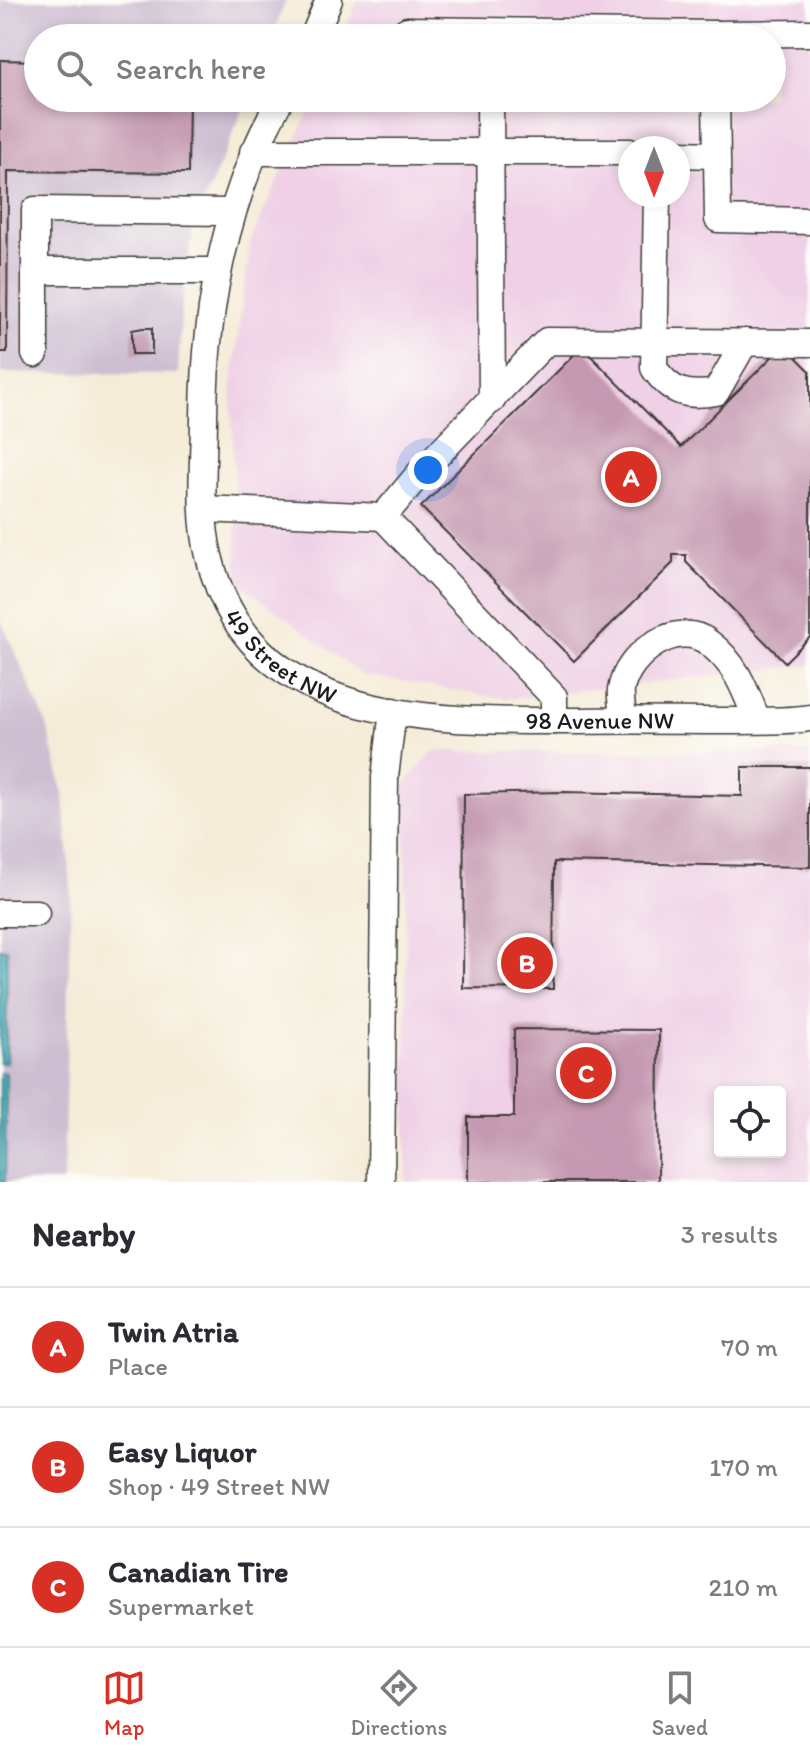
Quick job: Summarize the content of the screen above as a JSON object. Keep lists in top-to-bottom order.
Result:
{
  "streets": {
    "street": ["49 Street NW", "98 Avenue NW"]
  },
  "crossings": [
    ["49 Street NW", "98 Avenue NW"]
  ],
  "north": "bottom",
  "page": {
    "search": "Search here",
    "pins": ["A", "B", "C"],
    "heading": ["Nearby", "3 results"],
    "list": [
      {
        "mark": "A",
        "name": "Twin Atria",
        "note": "Place",
        "value": "70 m"
      },
      {
        "mark": "B",
        "name": "Easy Liquor",
        "note": "Shop · 49 Street NW",
        "value": "170 m"
      },
      {
        "mark": "C",
        "name": "Canadian Tire",
        "note": "Supermarket",
        "value": "210 m"
      }
    ],
    "nav": ["Map", "Directions", "Saved"]
  }
}
